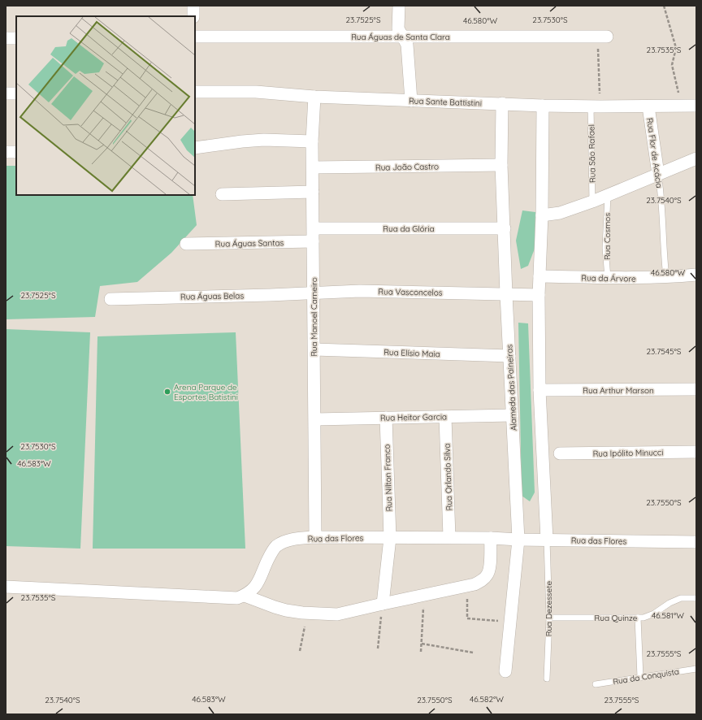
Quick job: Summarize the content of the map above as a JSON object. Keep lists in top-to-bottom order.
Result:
{
  "streets": {
    "street": [
      "Rua Águas de Santa Clara",
      "Rua Sante Battistini",
      "Rua Flor de Acácia",
      "Rua João Castro",
      "Rua da Glória",
      "Rua Águas Santas",
      "Rua da Árvore",
      "Rua Vasconcelos",
      "Rua Águas Belas",
      "Rua Manoel Carneiro",
      "Rua Elísio Maia",
      "Alameda das Paineiras",
      "Rua Arthur Marson",
      "Rua Heitor Garcia",
      "Rua Ipólito Minucci",
      "Rua Orlando Silva",
      "Rua Nilton Franco",
      "Rua das Flores"
    ],
    "lane": [
      "Rua São Rafael",
      "Rua Cosmos",
      "Rua Dezessete",
      "Rua Quinze",
      "Rua da Conquista"
    ]
  },
  "crossings": [
    ["Rua Sante Battistini", "Rua Flor de Acácia"],
    ["Rua Sante Battistini", "Rua São Rafael"],
    ["Rua Sante Battistini", "Rua Manoel Carneiro"],
    ["Rua Sante Battistini", "Alameda das Paineiras"],
    ["Rua Flor de Acácia", "Rua da Árvore"],
    ["Rua João Castro", "Rua Manoel Carneiro"],
    ["Rua João Castro", "Alameda das Paineiras"],
    ["Rua da Glória", "Rua Manoel Carneiro"],
    ["Rua da Glória", "Alameda das Paineiras"],
    ["Rua Cosmos", "Rua da Árvore"],
    ["Rua Águas Santas", "Rua Manoel Carneiro"],
    ["Rua Vasconcelos", "Rua Águas Belas"],
    ["Rua Vasconcelos", "Rua Manoel Carneiro"],
    ["Rua Vasconcelos", "Alameda das Paineiras"],
    ["Rua Águas Belas", "Rua Manoel Carneiro"],
    ["Rua Manoel Carneiro", "Rua Elísio Maia"],
    ["Rua Manoel Carneiro", "Rua Heitor Garcia"],
    ["Rua Manoel Carneiro", "Rua das Flores"],
    ["Rua Elísio Maia", "Alameda das Paineiras"],
    ["Alameda das Paineiras", "Rua Heitor Garcia"],
    ["Alameda das Paineiras", "Rua das Flores"],
    ["Rua Heitor Garcia", "Rua Orlando Silva"],
    ["Rua Heitor Garcia", "Rua Nilton Franco"],
    ["Rua Orlando Silva", "Rua das Flores"],
    ["Rua Nilton Franco", "Rua das Flores"],
    ["Rua das Flores", "Rua Dezessete"],
    ["Rua Dezessete", "Rua Quinze"]
  ],
  "places": ["Arena Parque de Esportes Batistini"],
  "coordinates": [
    "23.7525°S",
    "23.7530°S",
    "46.580°W",
    "23.7535°S",
    "23.7540°S",
    "23.7545°S",
    "46.583°W",
    "23.7550°S",
    "46.581°W",
    "23.7555°S",
    "46.582°W"
  ]
}
